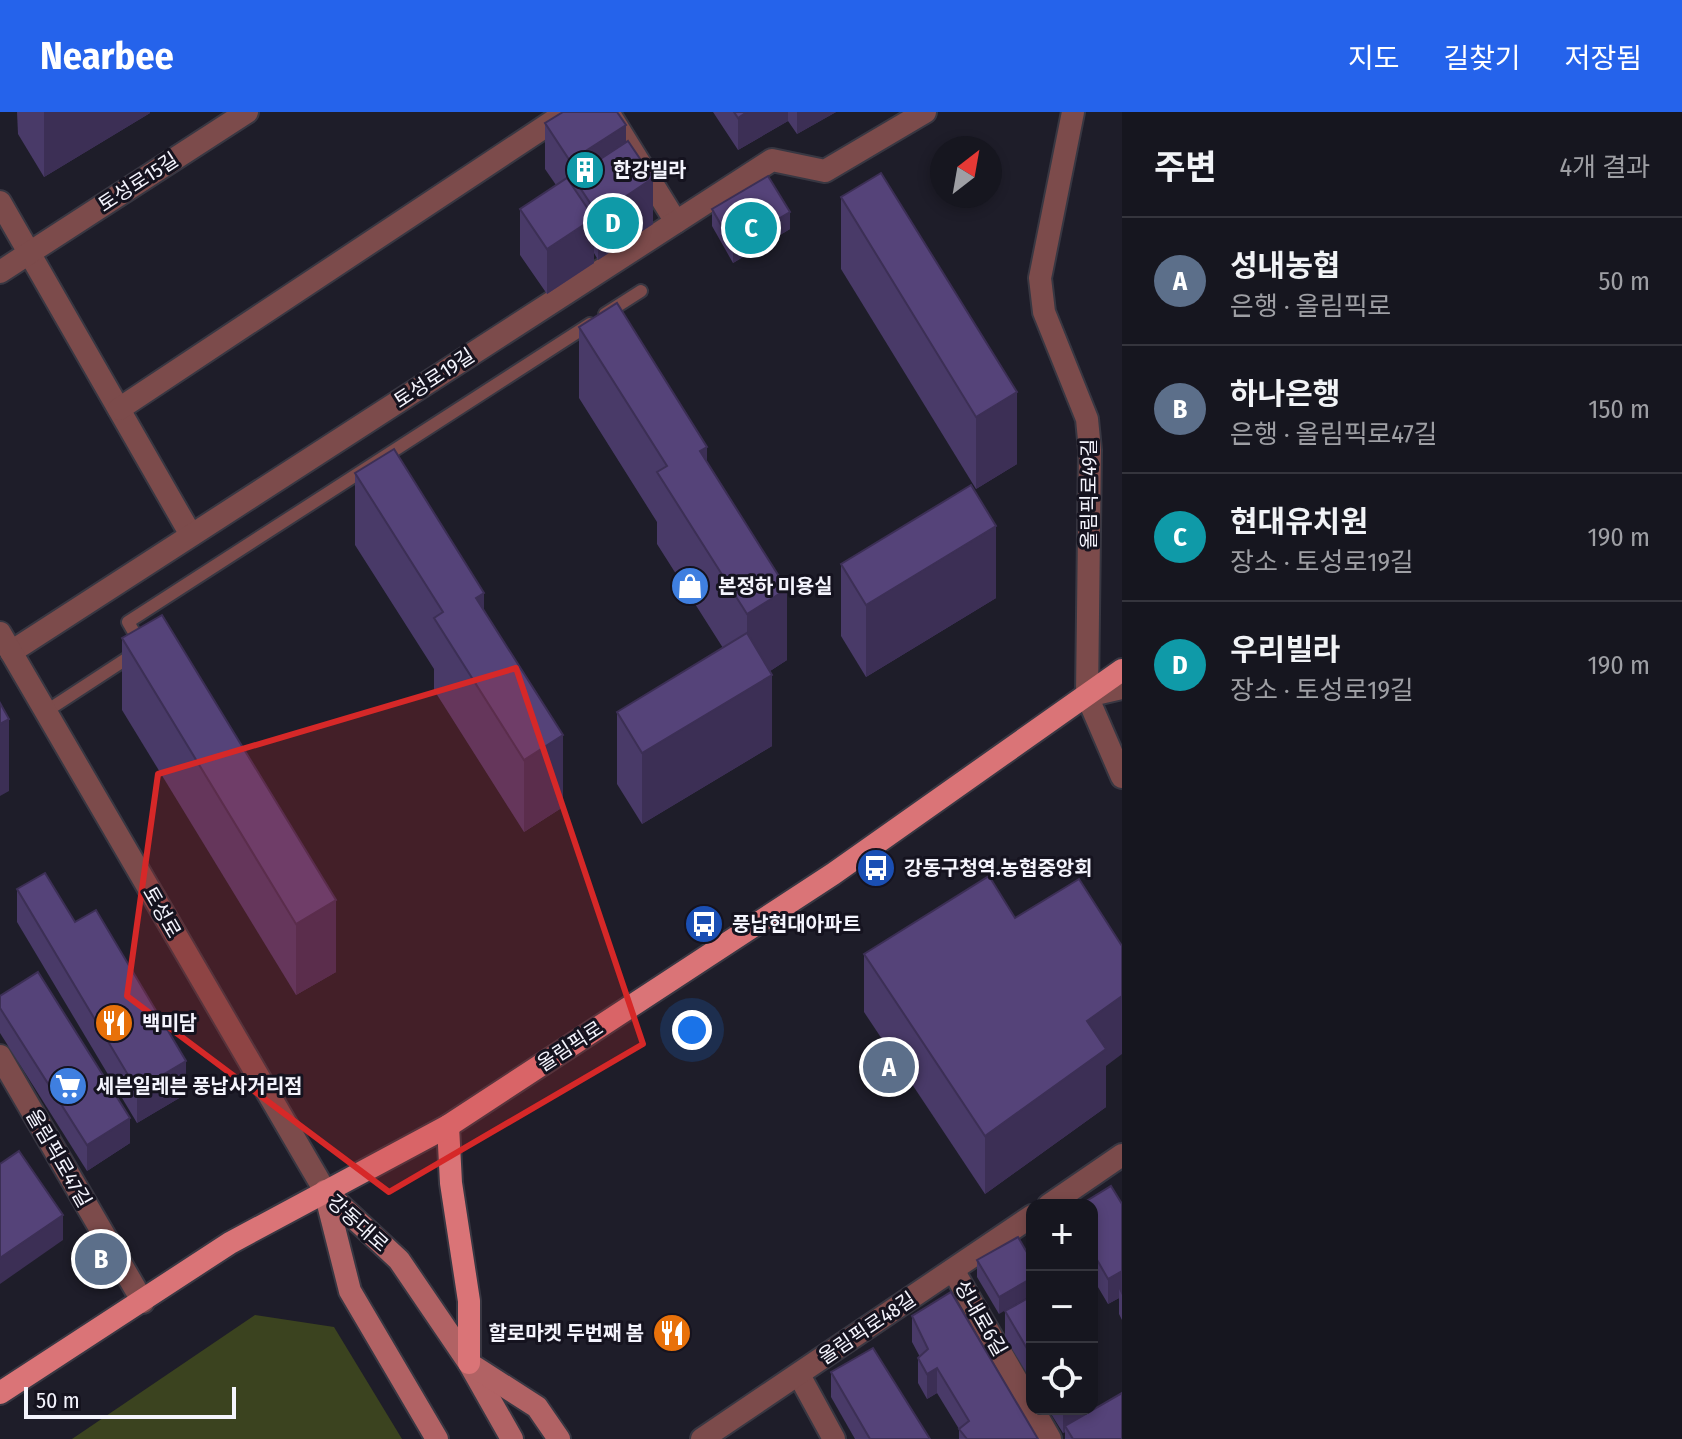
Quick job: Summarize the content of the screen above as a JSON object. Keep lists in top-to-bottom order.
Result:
{
  "streets": {
    "main road": ["올림픽로", "강동대로"],
    "street": [
      "토성로15길",
      "토성로19길",
      "올림픽로49길",
      "토성로",
      "올림픽로47길",
      "성내로6길",
      "올림픽로48길"
    ]
  },
  "crossings": [
    ["토성로19길", "토성로"],
    ["올림픽로49길", "올림픽로"],
    ["토성로", "올림픽로"],
    ["토성로", "강동대로"],
    ["올림픽로", "올림픽로47길"],
    ["올림픽로", "강동대로"],
    ["성내로6길", "올림픽로48길"]
  ],
  "places": {
    "building": ["한강빌라"],
    "shop": ["본정하 미용실"],
    "bus stop": ["강동구청역.농협중앙회", "풍납현대아파트"],
    "restaurant": ["백미담", "할로마켓 두번째 봄"],
    "supermarket": ["세븐일레븐 풍납사거리점"]
  },
  "scale_bar": "50 m",
  "north": "top right",
  "page": {
    "header": "Nearbee",
    "nav": ["지도", "길찾기", "저장됨"],
    "heading": ["주변", "4개 결과"],
    "pins": [
      "D",
      "C",
      "A",
      "B"
    ],
    "list": [
      {
        "mark": "A",
        "name": "성내농협",
        "note": "은행 · 올림픽로",
        "value": "50 m"
      },
      {
        "mark": "B",
        "name": "하나은행",
        "note": "은행 · 올림픽로47길",
        "value": "150 m"
      },
      {
        "mark": "C",
        "name": "현대유치원",
        "note": "장소 · 토성로19길",
        "value": "190 m"
      },
      {
        "mark": "D",
        "name": "우리빌라",
        "note": "장소 · 토성로19길",
        "value": "190 m"
      }
    ],
    "map_buttons": ["+", "−"],
    "scale": "50 m"
  }
}
